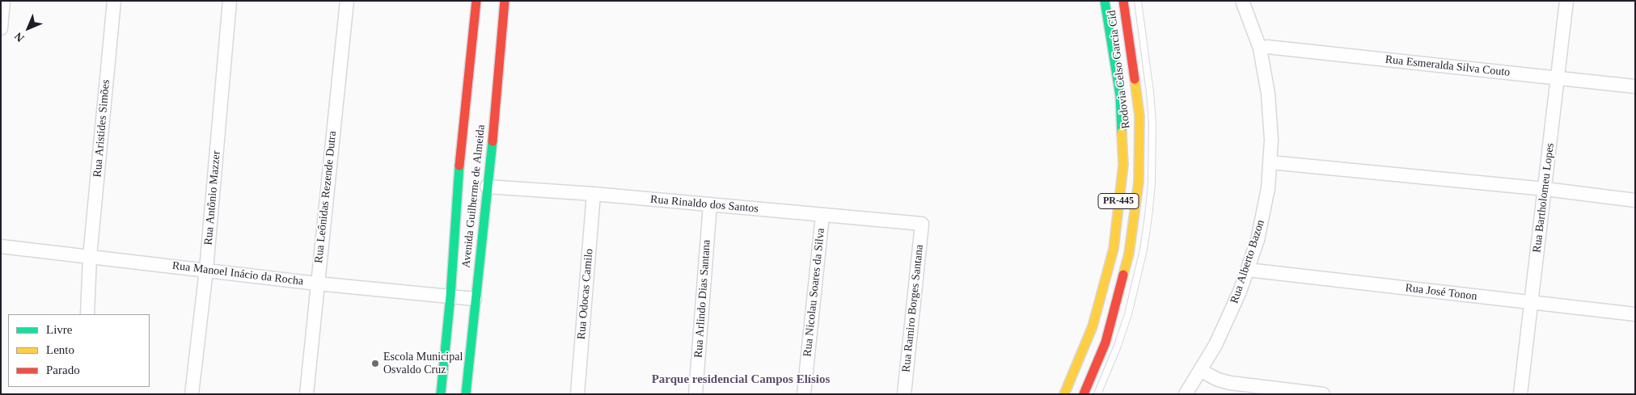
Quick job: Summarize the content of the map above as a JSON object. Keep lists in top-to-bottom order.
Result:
{
  "streets": {
    "main road": ["Rodovia Celso Garcia Cid", "Avenida Guilherme de Almeida", "PR-445"],
    "street": [
      "Rua Esmeralda Silva Couto",
      "Rua Aristides Simões",
      "Rua Leônidas Rezende Dutra",
      "Rua Antônio Mazzer",
      "Rua Bartholomeu Lopes",
      "Rua Rinaldo dos Santos",
      "Rua Alberto Bazon",
      "Rua Manoel Inácio da Rocha",
      "Rua Nicolau Soares da Silva",
      "Rua José Tonon",
      "Rua Odocas Camilo",
      "Rua Arlindo Dias Santana",
      "Rua Ramiro Borges Santana"
    ]
  },
  "crossings": [
    ["Rua Esmeralda Silva Couto", "Rua Bartholomeu Lopes"],
    ["Rua Esmeralda Silva Couto", "Rua Alberto Bazon"],
    ["Rua Aristides Simões", "Rua Manoel Inácio da Rocha"],
    ["Avenida Guilherme de Almeida", "Rua Rinaldo dos Santos"],
    ["Avenida Guilherme de Almeida", "Rua Manoel Inácio da Rocha"],
    ["Rua Leônidas Rezende Dutra", "Rua Manoel Inácio da Rocha"],
    ["Rua Antônio Mazzer", "Rua Manoel Inácio da Rocha"],
    ["Rua Bartholomeu Lopes", "Rua José Tonon"],
    ["Rua Rinaldo dos Santos", "Rua Nicolau Soares da Silva"],
    ["Rua Rinaldo dos Santos", "Rua Odocas Camilo"],
    ["Rua Rinaldo dos Santos", "Rua Arlindo Dias Santana"],
    ["Rua Rinaldo dos Santos", "Rua Ramiro Borges Santana"],
    ["Rua Alberto Bazon", "Rua José Tonon"]
  ],
  "districts": ["Parque residencial Campos Elísios"],
  "places": ["Escola Municipal Osvaldo Cruz"],
  "legend": ["Livre", "Lento", "Parado"],
  "north": "bottom left"
}
